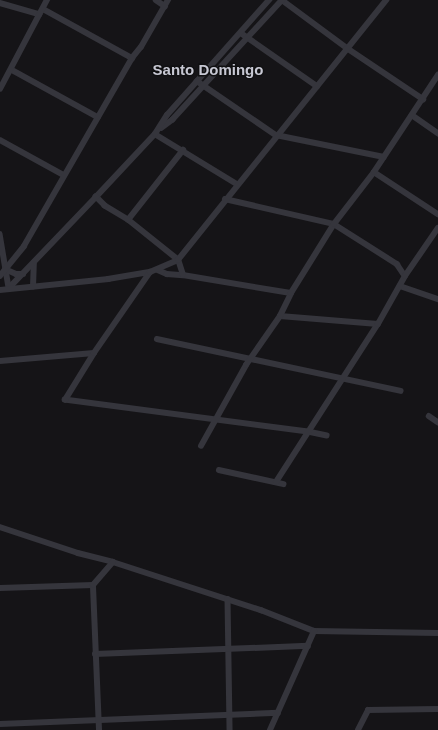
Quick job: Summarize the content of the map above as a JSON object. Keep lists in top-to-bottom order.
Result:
{
  "districts": ["Santo Domingo"]
}
